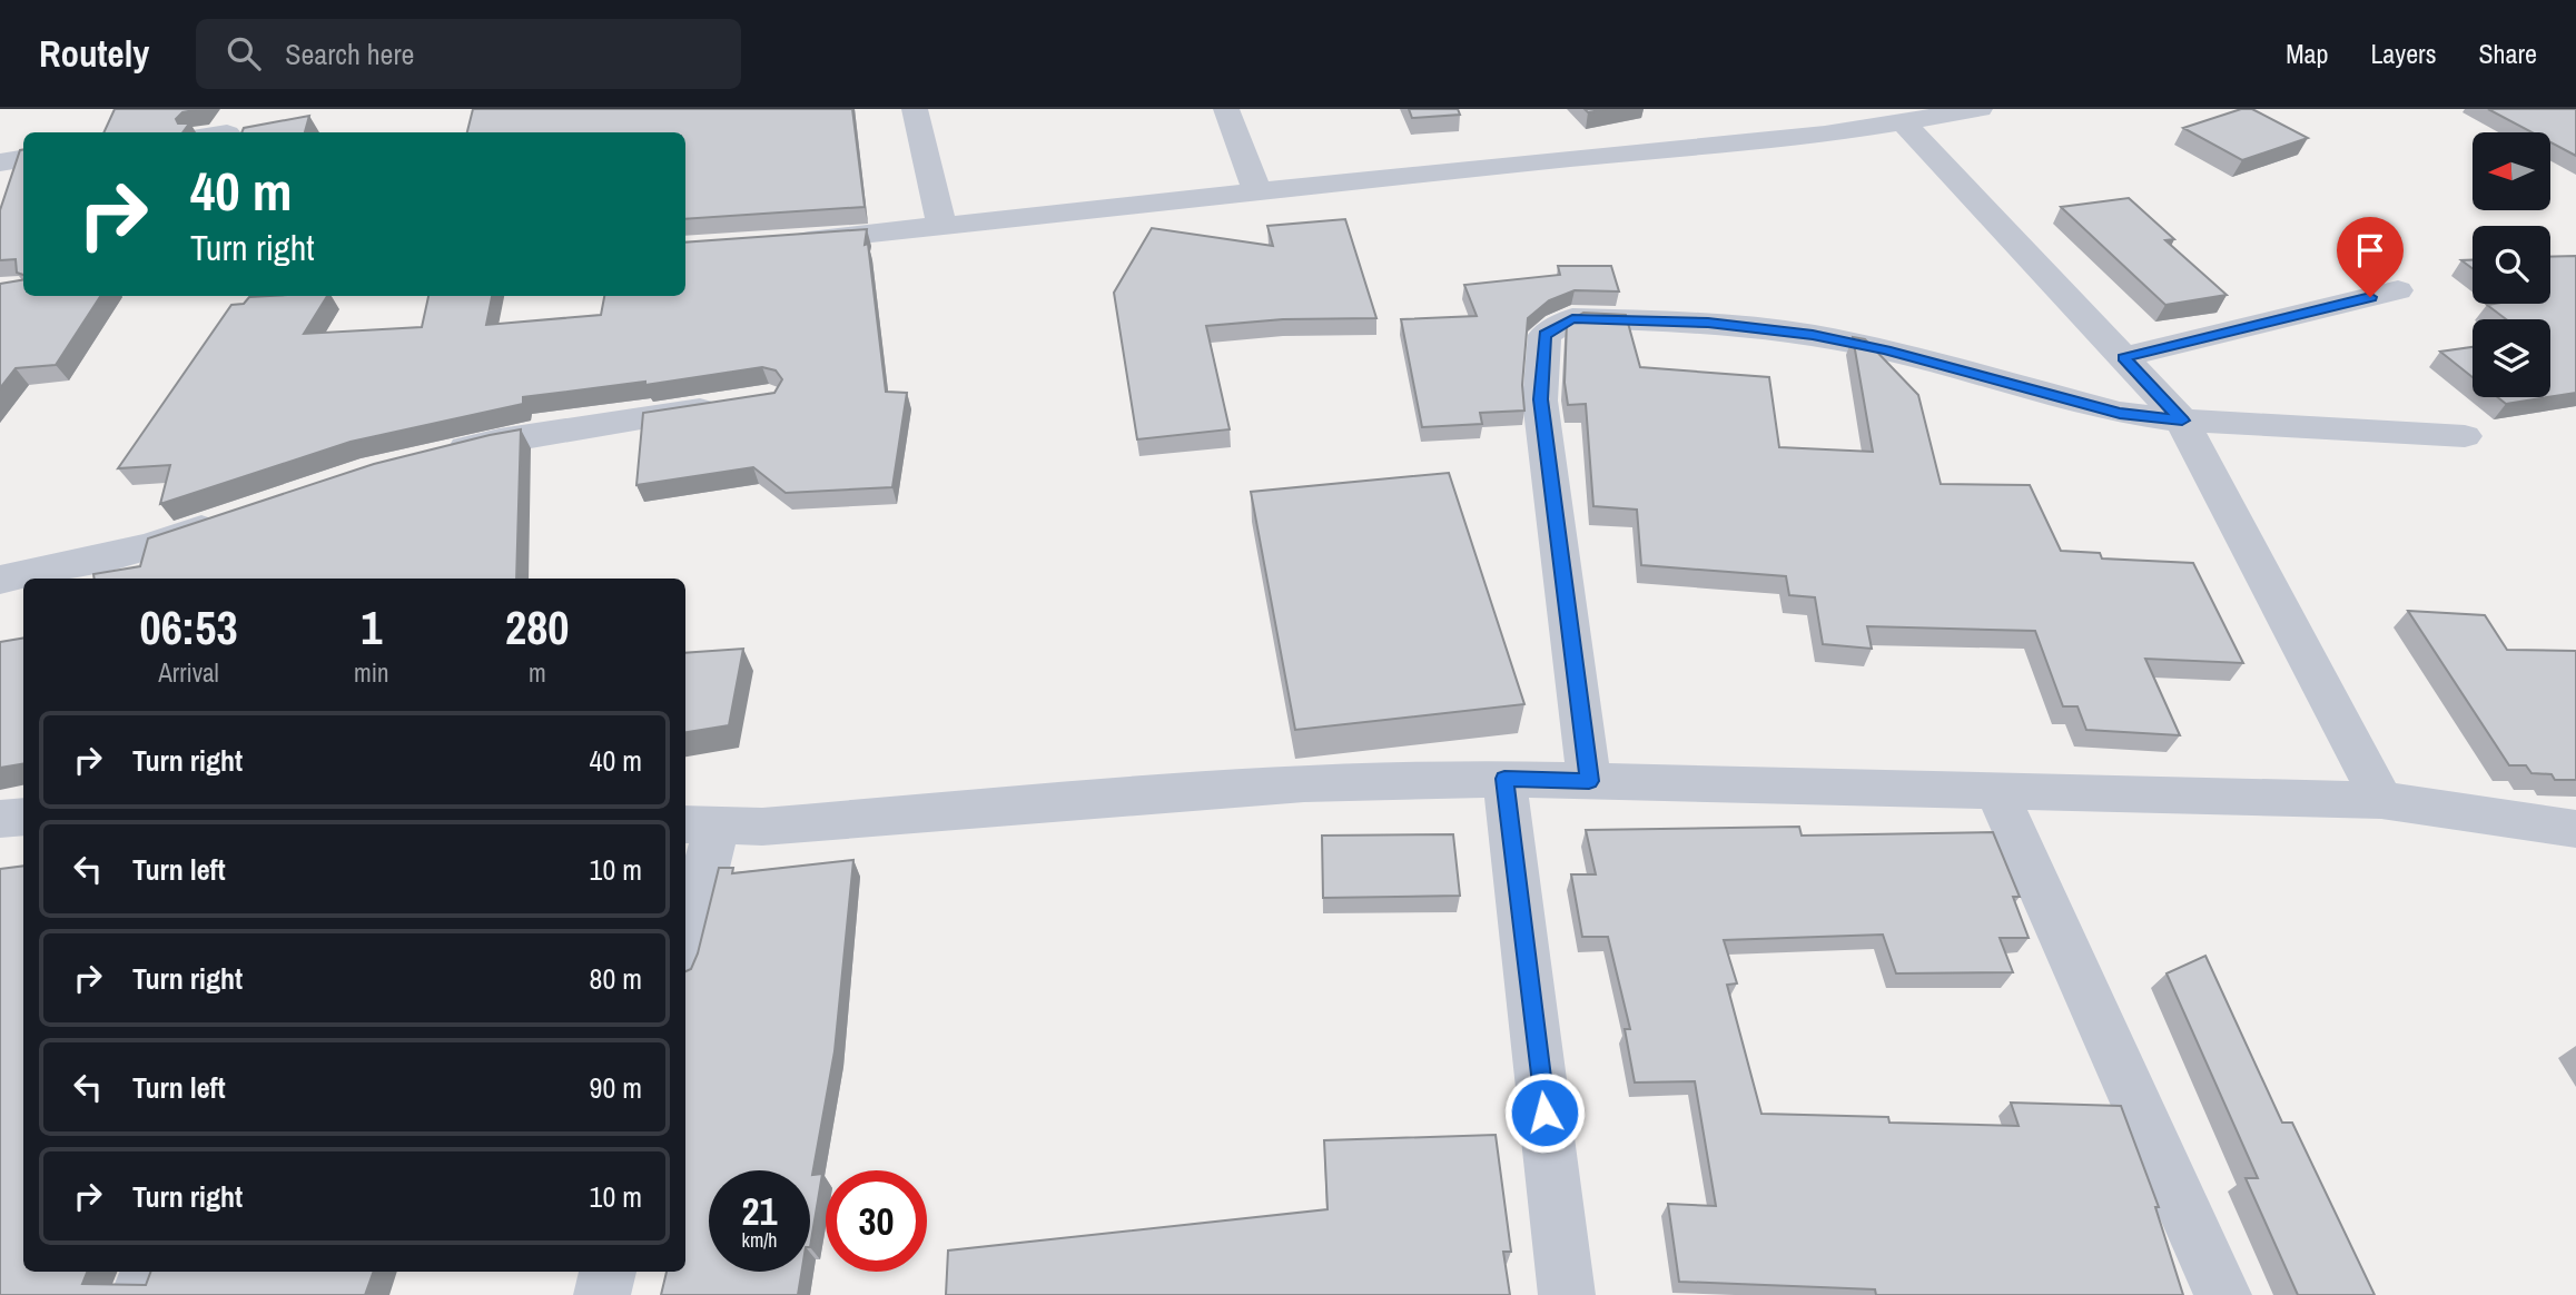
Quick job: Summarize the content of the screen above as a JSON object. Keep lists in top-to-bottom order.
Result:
{
  "north": "left",
  "page": {
    "header": "Routely",
    "search": "Search here",
    "nav": ["Map", "Layers", "Share"],
    "turn": ["40 m", "Turn right"],
    "eta": [
      "06:53",
      "Arrival",
      "1",
      "min",
      "280",
      "m"
    ],
    "list": [
      {
        "name": "Turn right",
        "value": "40 m"
      },
      {
        "name": "Turn left",
        "value": "10 m"
      },
      {
        "name": "Turn right",
        "value": "80 m"
      },
      {
        "name": "Turn left",
        "value": "90 m"
      },
      {
        "name": "Turn right",
        "value": "10 m"
      }
    ],
    "speed": "21 km/h",
    "limit": "30"
  }
}
